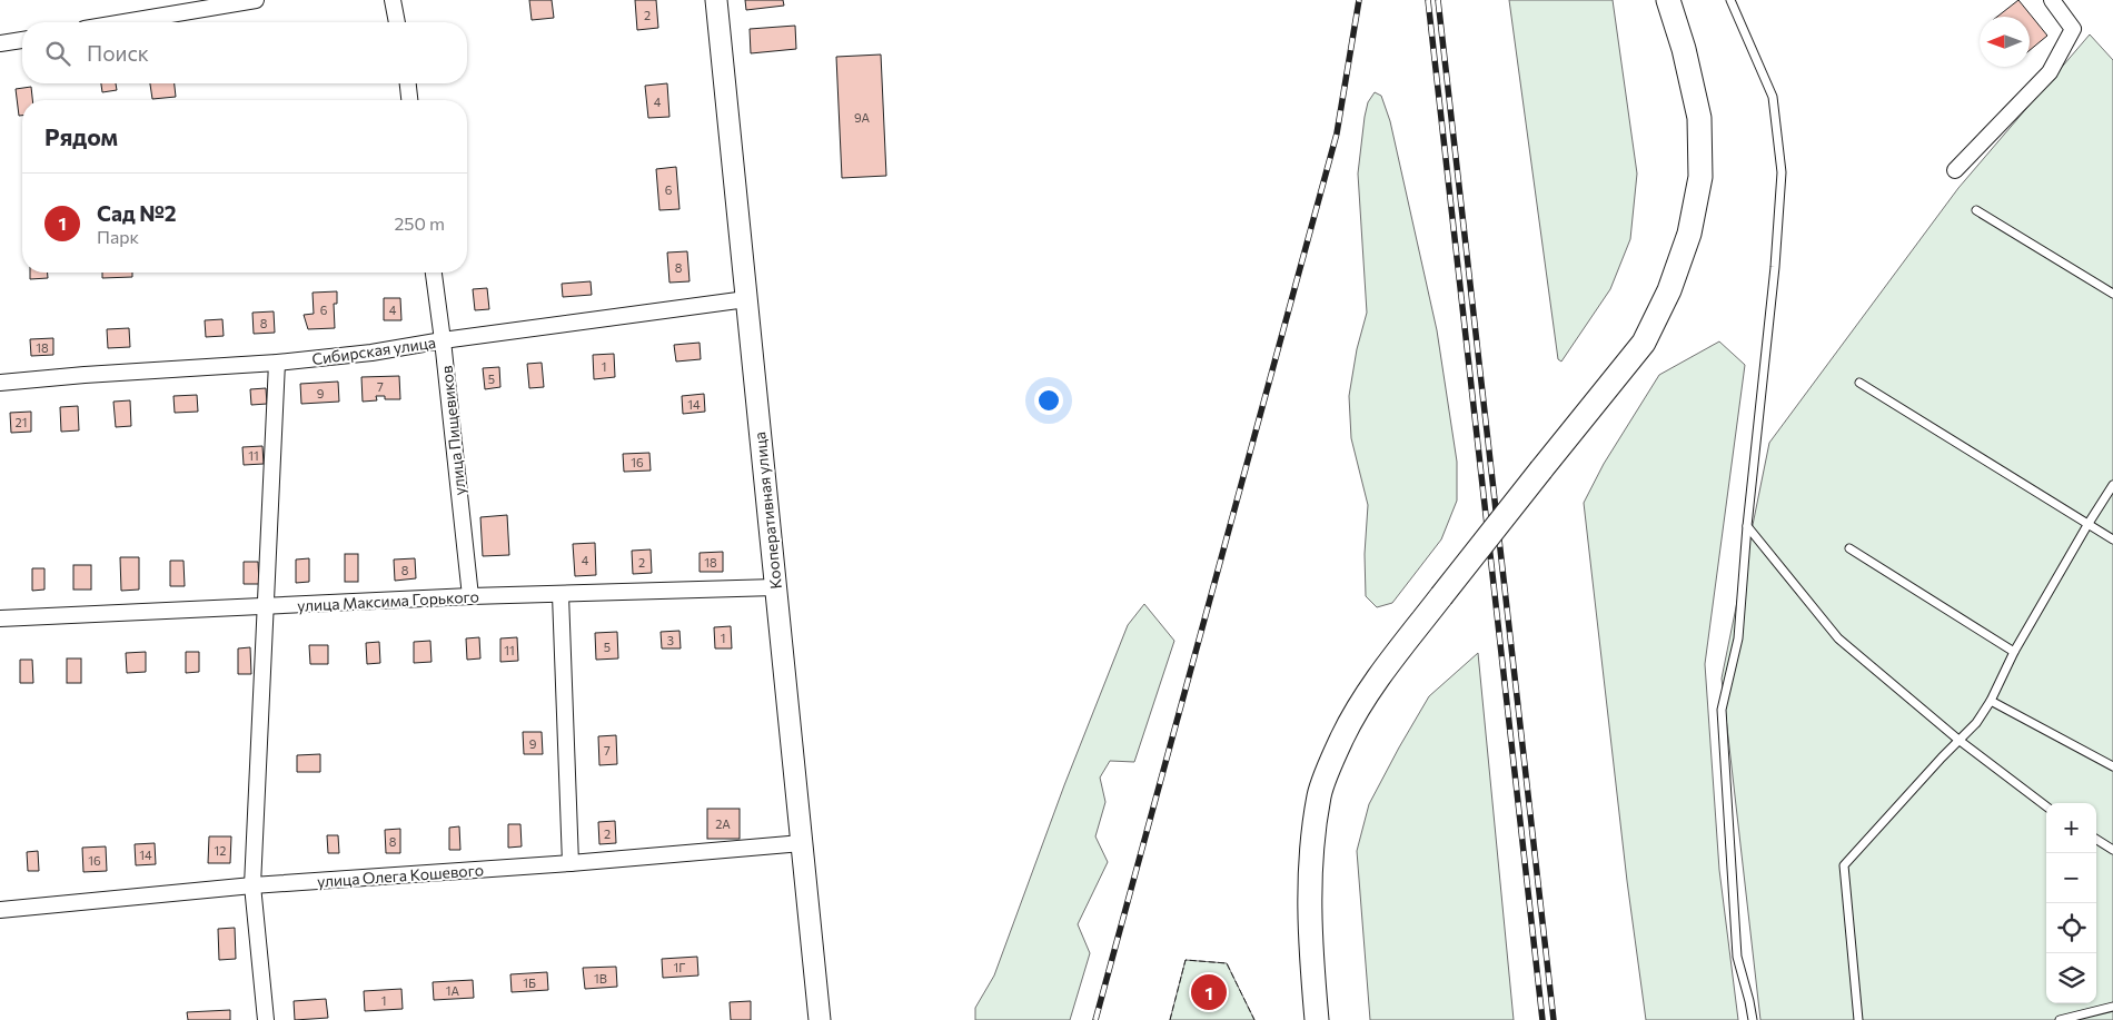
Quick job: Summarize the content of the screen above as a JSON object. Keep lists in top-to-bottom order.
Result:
{
  "streets": {
    "main road": ["Кооперативная улица"],
    "street": [
      "Сибирская улица",
      "улица Пищевиков",
      "улица Максима Горького",
      "улица Олега Кошевого"
    ]
  },
  "crossings": [
    ["Сибирская улица", "улица Пищевиков"],
    ["Сибирская улица", "Кооперативная улица"],
    ["улица Пищевиков", "улица Максима Горького"],
    ["Кооперативная улица", "улица Максима Горького"],
    ["Кооперативная улица", "улица Олега Кошевого"]
  ],
  "house_numbers": [
    "2",
    "4",
    "9А",
    "6",
    "8",
    "6",
    "4",
    "8",
    "18",
    "1",
    "5",
    "7",
    "9",
    "14",
    "21",
    "11",
    "16",
    "4",
    "2",
    "18",
    "8",
    "1",
    "3",
    "5",
    "11",
    "9",
    "7",
    "2А",
    "2",
    "8",
    "12",
    "14",
    "16",
    "1Г",
    "1В",
    "1Б",
    "1А",
    "1"
  ],
  "north": "left",
  "page": {
    "search": "Поиск",
    "heading": "Рядом",
    "list": [
      {
        "mark": "1",
        "name": "Сад №2",
        "note": "Парк",
        "value": "250 m"
      }
    ],
    "map_buttons": ["+", "−"],
    "pins": "1"
  }
}
